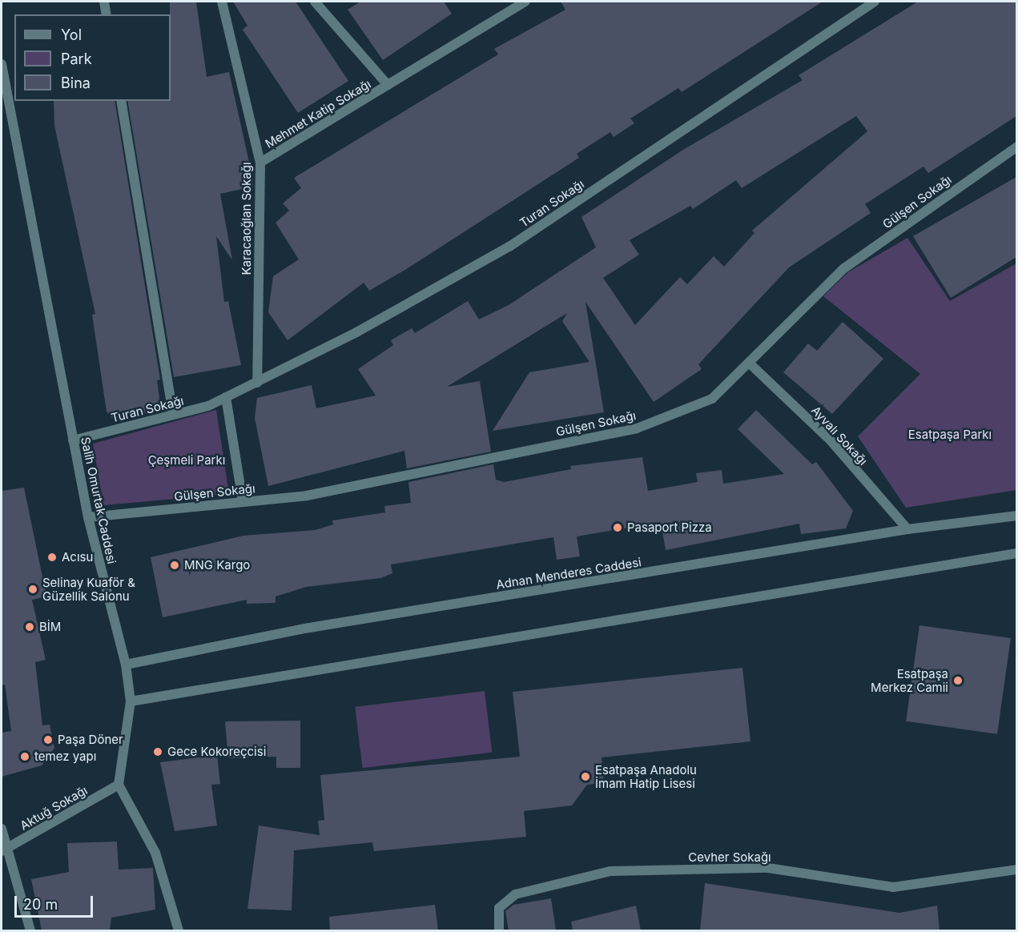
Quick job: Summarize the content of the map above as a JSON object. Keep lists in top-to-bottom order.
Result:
{
  "streets": {
    "street": [
      "Mehmet Katip Sokağı",
      "Gülşen Sokağı",
      "Turan Sokağı",
      "Karacaoğlan Sokağı",
      "Ayvalı Sokağı",
      "Salih Omurtak Caddesi",
      "Adnan Menderes Caddesi",
      "Aktuğ Sokağı",
      "Cevher Sokağı"
    ]
  },
  "crossings": [
    ["Mehmet Katip Sokağı", "Karacaoğlan Sokağı"],
    ["Gülşen Sokağı", "Ayvalı Sokağı"],
    ["Gülşen Sokağı", "Salih Omurtak Caddesi"],
    ["Turan Sokağı", "Karacaoğlan Sokağı"],
    ["Turan Sokağı", "Salih Omurtak Caddesi"],
    ["Ayvalı Sokağı", "Adnan Menderes Caddesi"],
    ["Salih Omurtak Caddesi", "Adnan Menderes Caddesi"],
    ["Salih Omurtak Caddesi", "Aktuğ Sokağı"]
  ],
  "parks": ["Esatpaşa Parkı", "Çeşmeli Parkı"],
  "places": [
    "Pasaport Pizza",
    "Acısu",
    "MNG Kargo",
    "Selinay Kuaför & Güzellik Salonu",
    "BİM",
    "Esatpaşa Merkez Camii",
    "Paşa Döner",
    "Gece Kokoreçcisi",
    "temez yapı",
    "Esatpaşa Anadolu İmam Hatip Lisesi"
  ],
  "legend": ["Yol", "Park", "Bina"],
  "scale_bar": "20 m"
}
